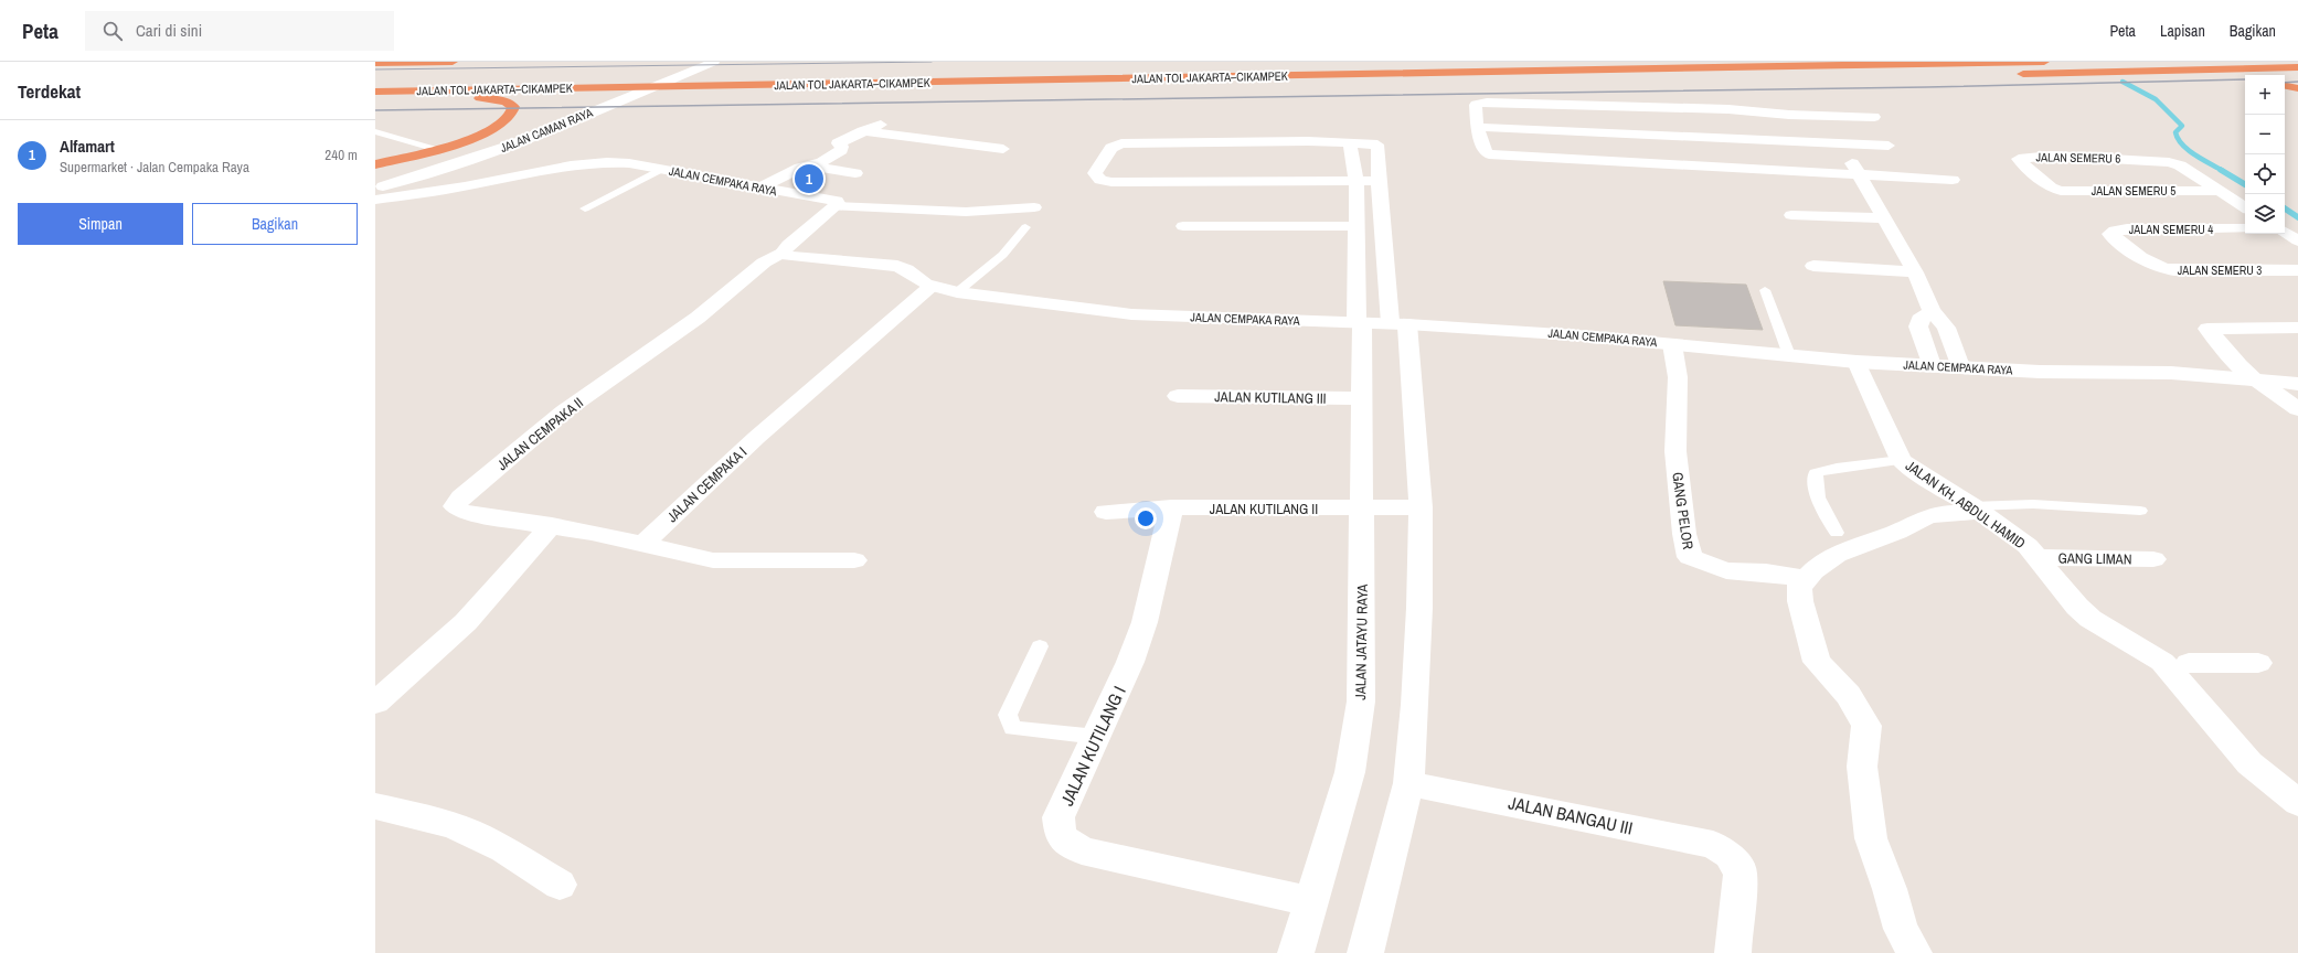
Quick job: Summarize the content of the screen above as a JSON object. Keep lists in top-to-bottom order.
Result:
{
  "streets": {
    "highway": ["JALAN TOL JAKARTA–CIKAMPEK"],
    "street": [
      "JALAN CAMAN RAYA",
      "JALAN SEMERU 6",
      "JALAN CEMPAKA RAYA",
      "JALAN SEMERU 5",
      "JALAN SEMERU 4",
      "JALAN SEMERU 3",
      "JALAN KUTILANG III",
      "JALAN CEMPAKA II",
      "JALAN CEMPAKA I",
      "JALAN KH. ABDUL HAMID",
      "JALAN KUTILANG II",
      "GANG PELOR",
      "GANG LIMAN",
      "JALAN JATAYU RAYA",
      "JALAN KUTILANG I",
      "JALAN BANGAU III"
    ]
  },
  "crossings": [
    ["JALAN SEMERU 6", "JALAN SEMERU 5"],
    ["JALAN CEMPAKA RAYA", "JALAN CEMPAKA II"],
    ["JALAN CEMPAKA RAYA", "JALAN CEMPAKA I"],
    ["JALAN CEMPAKA RAYA", "JALAN KH. ABDUL HAMID"],
    ["JALAN CEMPAKA RAYA", "GANG PELOR"],
    ["JALAN CEMPAKA RAYA", "JALAN JATAYU RAYA"],
    ["JALAN SEMERU 4", "JALAN SEMERU 3"],
    ["JALAN KUTILANG III", "JALAN JATAYU RAYA"],
    ["JALAN CEMPAKA II", "JALAN CEMPAKA I"],
    ["JALAN KH. ABDUL HAMID", "GANG LIMAN"],
    ["JALAN KUTILANG II", "JALAN JATAYU RAYA"],
    ["JALAN KUTILANG II", "JALAN KUTILANG I"],
    ["JALAN JATAYU RAYA", "JALAN KUTILANG I"]
  ],
  "page": {
    "header": "Peta",
    "search": "Cari di sini",
    "nav": ["Peta", "Lapisan", "Bagikan"],
    "heading": "Terdekat",
    "map_buttons": ["+", "−"],
    "list": [
      {
        "mark": "1",
        "name": "Alfamart",
        "note": "Supermarket · Jalan Cempaka Raya",
        "value": "240 m"
      }
    ],
    "pins": "1",
    "buttons": ["Simpan", "Bagikan"]
  }
}
